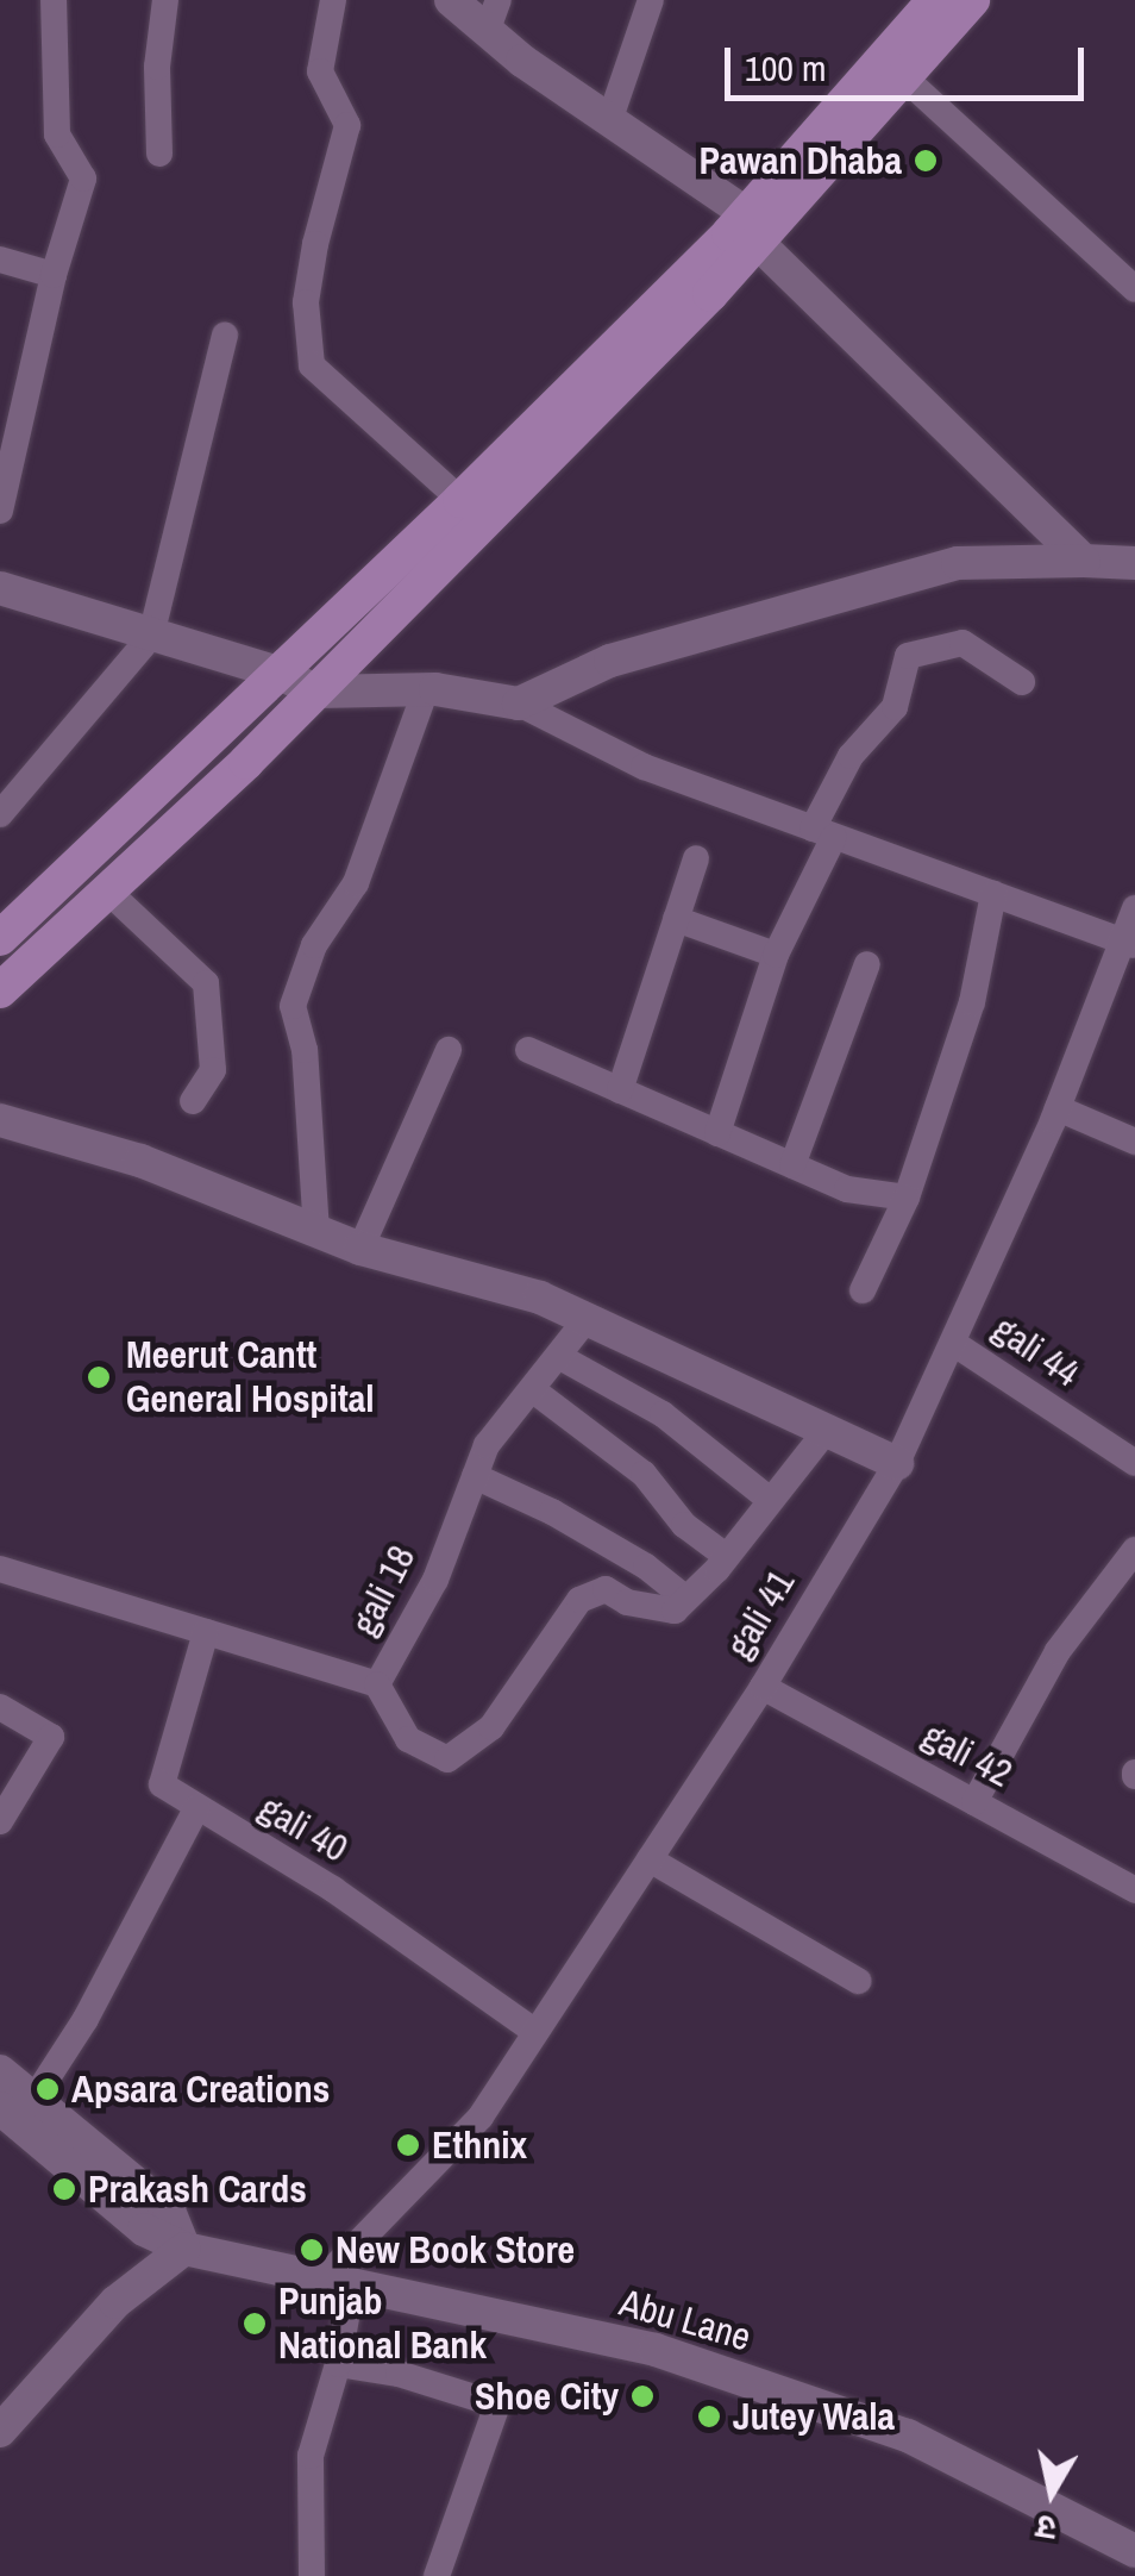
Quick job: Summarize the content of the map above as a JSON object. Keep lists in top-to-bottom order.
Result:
{
  "streets": {
    "street": [
      "gali 44",
      "gali 18",
      "gali 41",
      "gali 42",
      "gali 40",
      "Abu Lane"
    ]
  },
  "crossings": [
    ["gali 44", "gali 41"],
    ["gali 18", "gali 40"],
    ["gali 41", "gali 42"],
    ["gali 41", "gali 40"],
    ["gali 41", "Abu Lane"]
  ],
  "places": [
    "Pawan Dhaba",
    "Meerut Cantt General Hospital",
    "Apsara Creations",
    "Ethnix",
    "Prakash Cards",
    "New Book Store",
    "Punjab National Bank",
    "Shoe City",
    "Jutey Wala"
  ],
  "scale_bar": "100 m",
  "north": "bottom"
}
